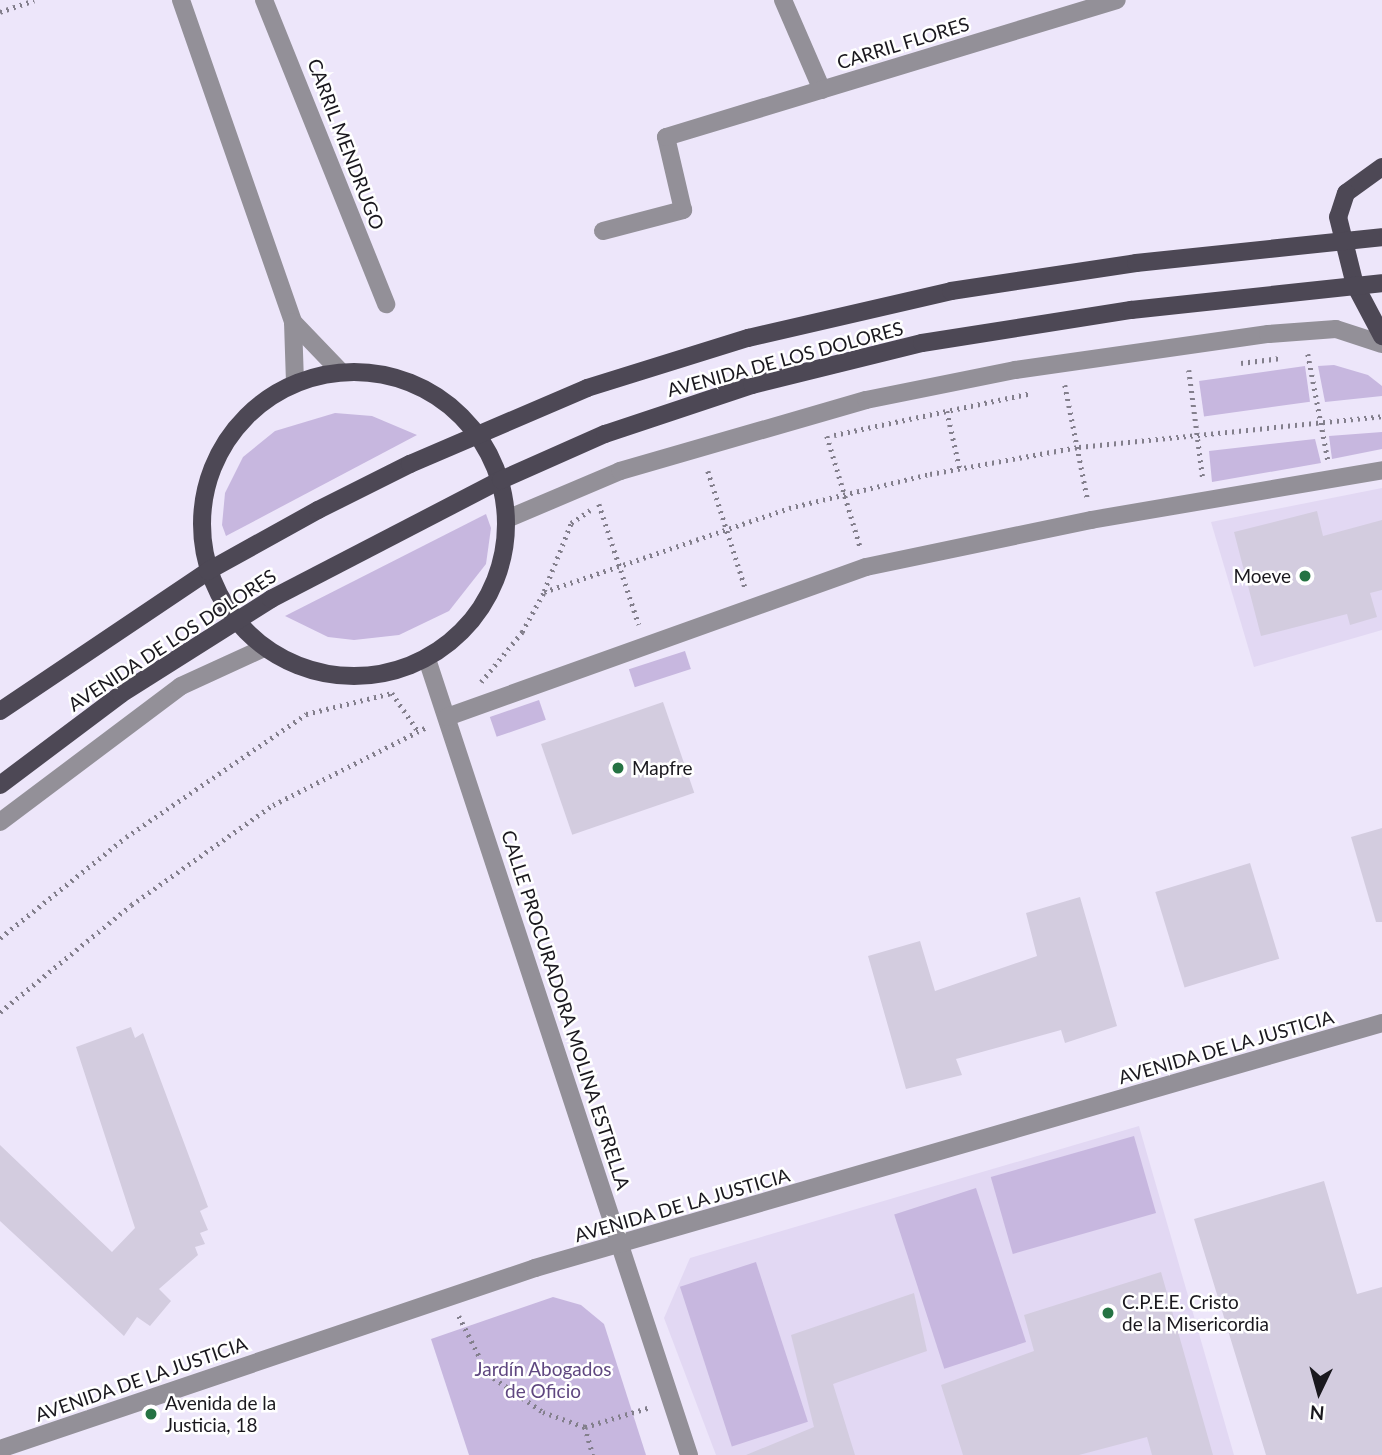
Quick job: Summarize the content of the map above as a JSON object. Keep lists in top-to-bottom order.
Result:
{
  "streets": {
    "main road": ["AVENIDA DE LOS DOLORES"],
    "street": [
      "CARRIL FLORES",
      "CARRIL MENDRUGO",
      "CALLE PROCURADORA MOLINA ESTRELLA",
      "AVENIDA DE LA JUSTICIA"
    ]
  },
  "crossings": [
    ["CALLE PROCURADORA MOLINA ESTRELLA", "AVENIDA DE LA JUSTICIA"]
  ],
  "parks": ["Jardín Abogados de Oficio"],
  "places": [
    "Moeve",
    "Mapfre",
    "C.P.E.E. Cristo de la Misericordia",
    "Avenida de la Justicia, 18"
  ],
  "north": "bottom"
}
